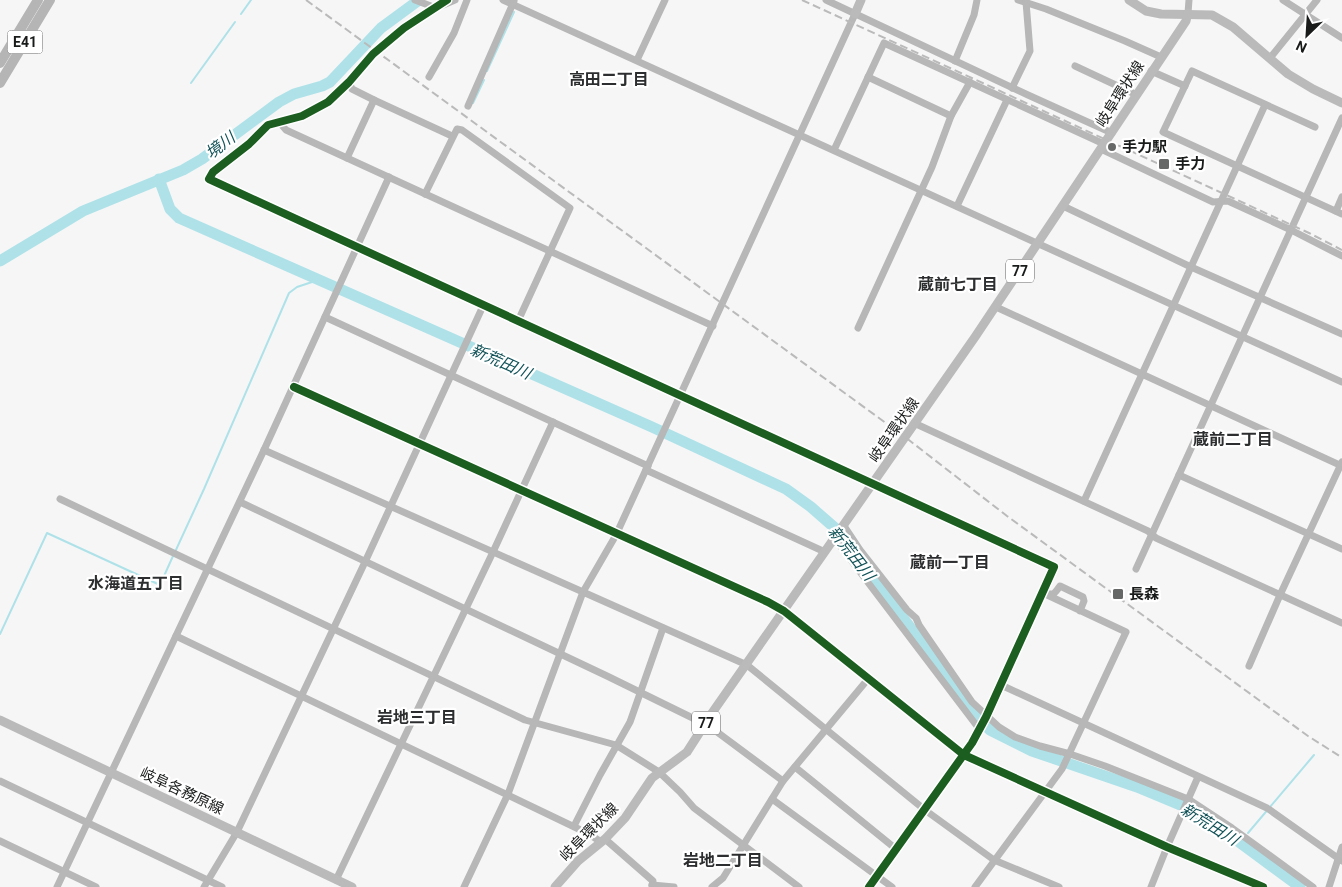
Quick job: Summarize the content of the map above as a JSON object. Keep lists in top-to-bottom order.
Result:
{
  "streets": {
    "highway": ["E41"],
    "main road": ["岐阜環状線", "77", "岐阜各務原線"]
  },
  "districts": [
    "高田二丁目",
    "蔵前七丁目",
    "蔵前二丁目",
    "蔵前一丁目",
    "水海道五丁目",
    "岩地三丁目",
    "岩地二丁目"
  ],
  "water": ["境川", "新荒田川"],
  "places": {
    "other": ["手力駅"],
    "transit": ["手力", "長森"]
  },
  "north": "bottom left"
}
